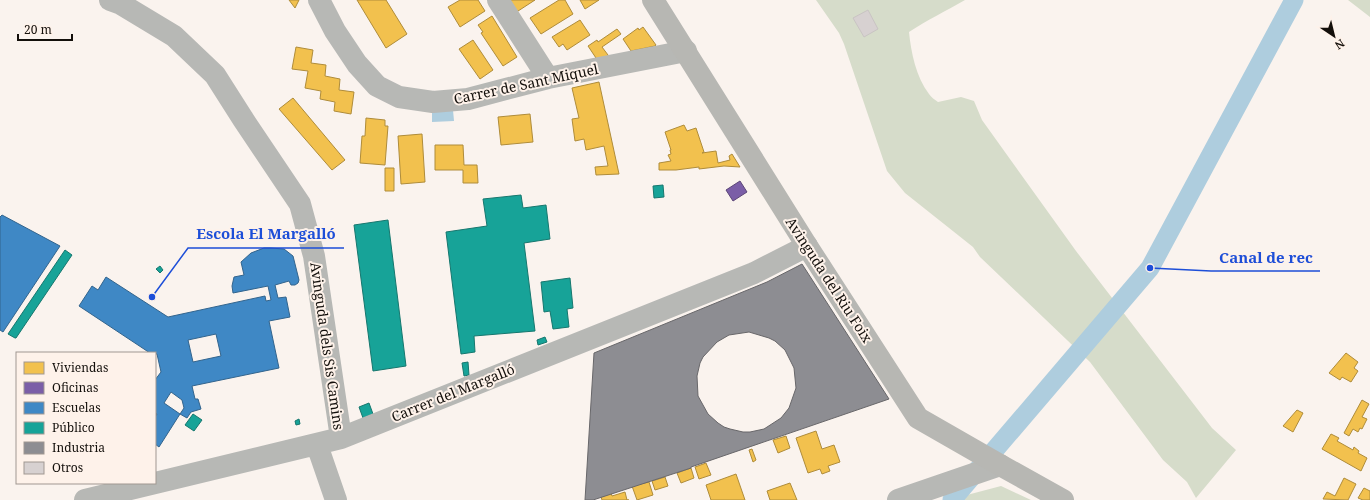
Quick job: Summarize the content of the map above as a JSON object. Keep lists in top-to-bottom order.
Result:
{
  "streets": {
    "street": [
      "Carrer de Sant Miquel",
      "Avinguda del Riu Foix",
      "Avinguda dels Sis Camins",
      "Carrer del Margalló"
    ]
  },
  "crossings": [
    ["Carrer de Sant Miquel", "Avinguda del Riu Foix"],
    ["Avinguda del Riu Foix", "Carrer del Margalló"],
    ["Avinguda dels Sis Camins", "Carrer del Margalló"]
  ],
  "places": ["Canal de rec", "Escola El Margalló"],
  "legend": [
    "Viviendas",
    "Oficinas",
    "Escuelas",
    "Público",
    "Industria",
    "Otros"
  ],
  "scale_bar": "20 m",
  "north": "bottom right"
}
